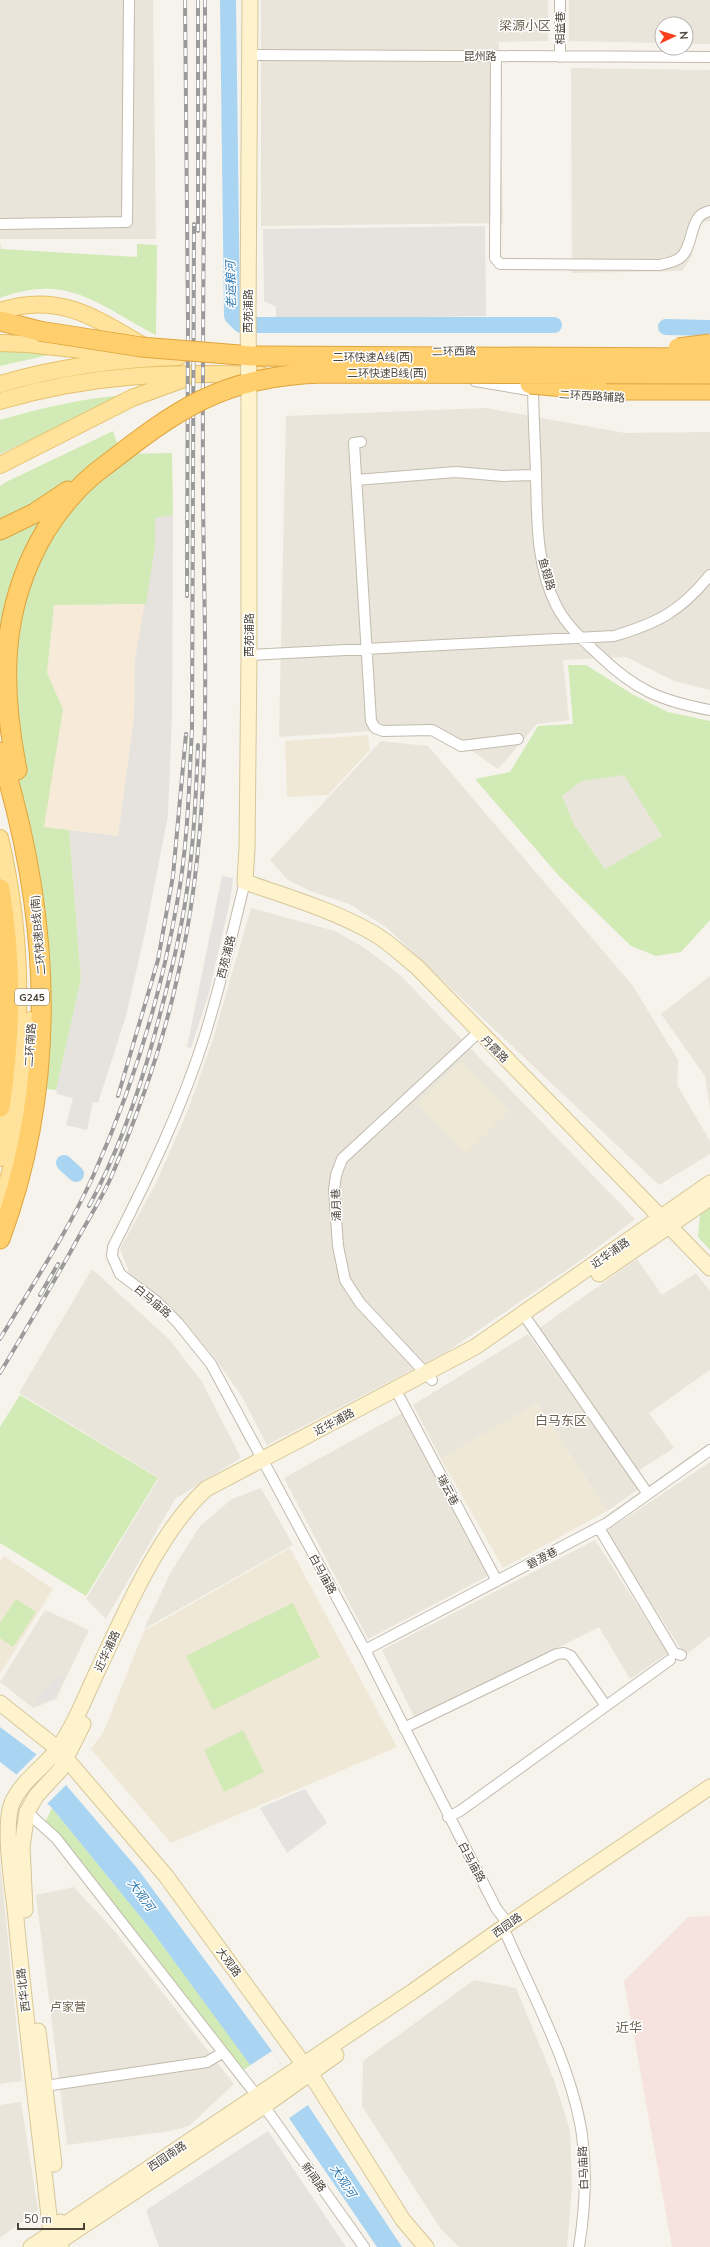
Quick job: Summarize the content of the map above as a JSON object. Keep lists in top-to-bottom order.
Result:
{
  "streets": {
    "highway": ["二环快速A线(西)", "二环快速B线(西)", "二环快速B线(南)"],
    "main road": ["二环西路", "G245", "二环南路"],
    "street": [
      "相益巷",
      "昆州路",
      "西苑浦路",
      "二环西路辅路",
      "鱼翅路",
      "丹霞路",
      "涌月巷",
      "近华浦路",
      "白马庙路",
      "瑞云巷",
      "碧澄巷",
      "西园路",
      "大观路",
      "西华北路",
      "西园南路",
      "新闻路"
    ]
  },
  "crossings": [
    ["相益巷", "昆州路"],
    ["昆州路", "西苑浦路"],
    ["西苑浦路", "丹霞路"],
    ["西苑浦路", "白马庙路"],
    ["二环西路", "二环快速A线(西)"],
    ["二环西路", "鱼翅路"],
    ["二环快速A线(西)", "鱼翅路"],
    ["二环西路辅路", "鱼翅路"],
    ["丹霞路", "涌月巷"],
    ["丹霞路", "近华浦路"],
    ["涌月巷", "近华浦路"],
    ["近华浦路", "白马庙路"],
    ["近华浦路", "瑞云巷"],
    ["近华浦路", "大观路"],
    ["近华浦路", "西华北路"],
    ["白马庙路", "碧澄巷"],
    ["白马庙路", "西园路"],
    ["瑞云巷", "碧澄巷"],
    ["西园路", "大观路"],
    ["西园路", "西园南路"],
    ["大观路", "西华北路"],
    ["大观路", "西园南路"],
    ["西华北路", "西园南路"],
    ["西华北路", "新闻路"],
    ["西园南路", "新闻路"]
  ],
  "districts": [
    "梁源小区",
    "白马东区",
    "卢家营",
    "近华"
  ],
  "water": ["老运粮河", "大观河"],
  "scale_bar": "50 m",
  "north": "right"
}
